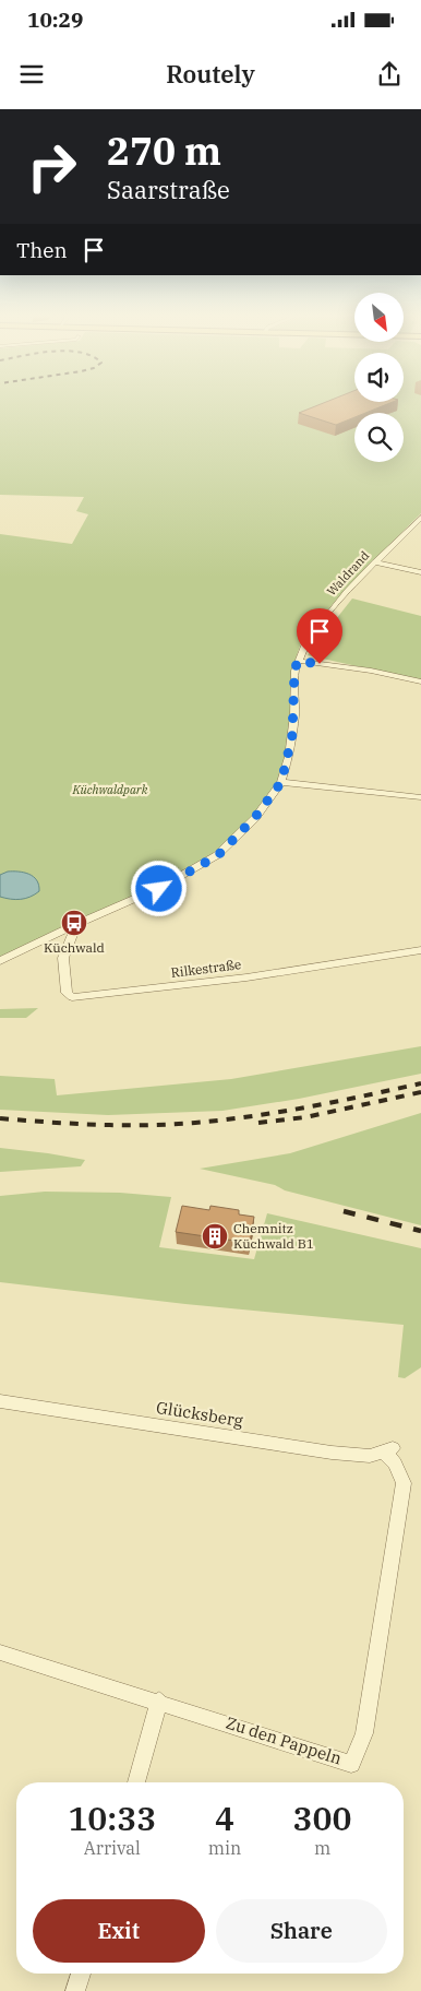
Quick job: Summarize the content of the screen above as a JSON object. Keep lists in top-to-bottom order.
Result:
{
  "streets": {
    "street": [
      "Waldrand",
      "Rilkestraße",
      "Glücksberg",
      "Zu den Pappeln"
    ]
  },
  "crossings": [
    ["Waldrand", "Rilkestraße"],
    ["Glücksberg", "Zu den Pappeln"]
  ],
  "parks": ["Küchwaldpark"],
  "places": {
    "bus stop": ["Küchwald"],
    "building": ["Chemnitz Küchwald B1"]
  },
  "north": "bottom right",
  "page": {
    "status": "10:29",
    "header": "Routely",
    "turn": ["270 m", "Saarstraße"],
    "then": "Then",
    "eta": [
      "10:33",
      "Arrival",
      "4",
      "min",
      "300",
      "m"
    ],
    "buttons": ["Exit", "Share"]
  }
}
